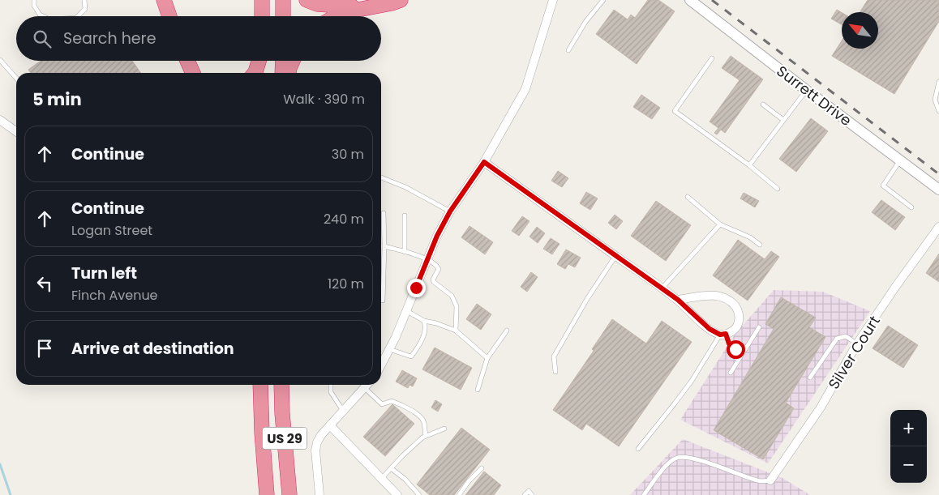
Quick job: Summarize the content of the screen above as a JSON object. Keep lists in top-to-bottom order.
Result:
{
  "streets": {
    "highway": ["US 29"],
    "street": ["Surrett Drive", "Silver Court"]
  },
  "north": "top left",
  "page": {
    "search": "Search here",
    "heading": ["5 min", "Walk · 390 m"],
    "list": [
      ["Continue", "30 m"],
      ["Continue", "Logan Street", "240 m"],
      ["Turn left", "Finch Avenue", "120 m"],
      "Arrive at destination"
    ],
    "map_buttons": ["+", "−"]
  }
}
